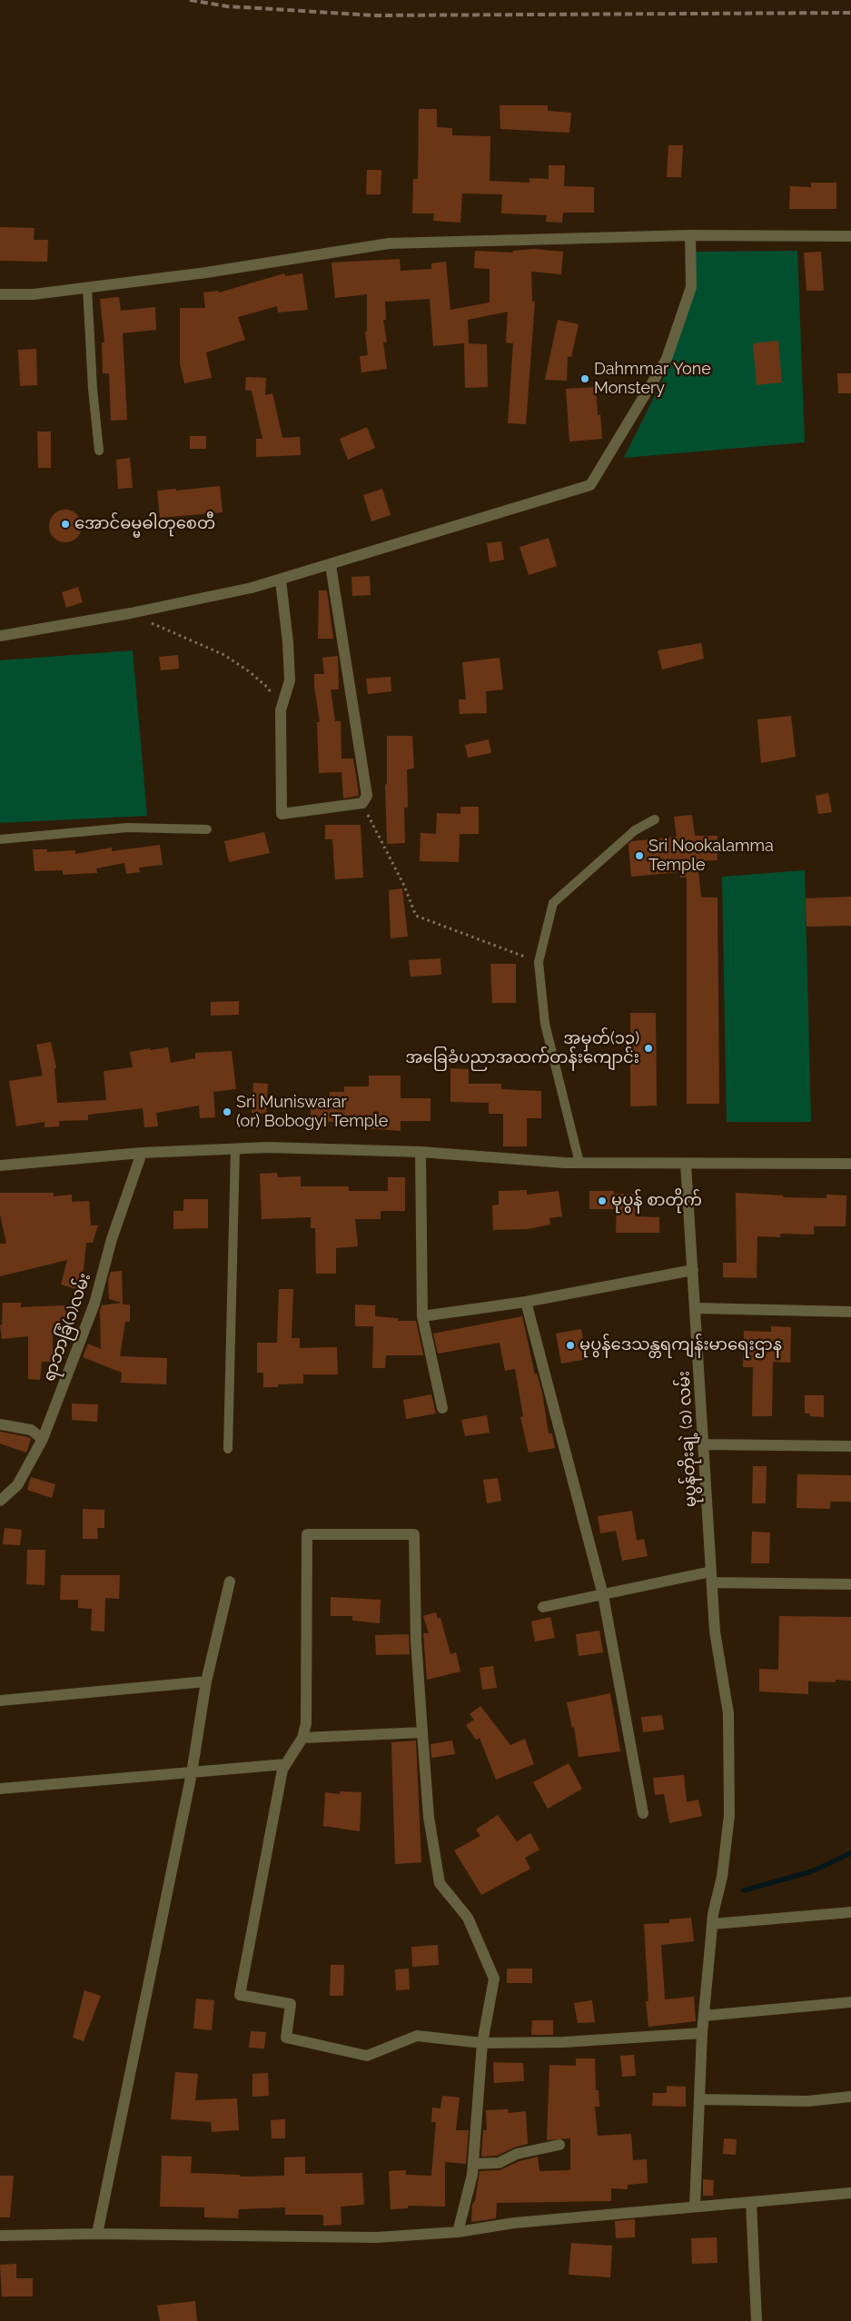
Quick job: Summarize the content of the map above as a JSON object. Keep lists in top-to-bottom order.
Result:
{
  "streets": {
    "street": ["ရာဘာခြံ(၁)လမ်း", "မုပွန်တိုးချဲ့ (၁) လမ်း"]
  },
  "places": [
    "Dahmmar Yone Monstery",
    "အောင်ဓမ္မဓါတုစေတီ",
    "Sri Nookalamma Temple",
    "အမှတ်(၁၃) အခြေခံပညာအထက်တန်းကျောင်း",
    "Sri Muniswarar (or) Bobogyi Temple",
    "မုပွန် စာတိုက်",
    "မုပွန်ဒေသန္တရကျန်းမာရေးဌာန"
  ]
}
